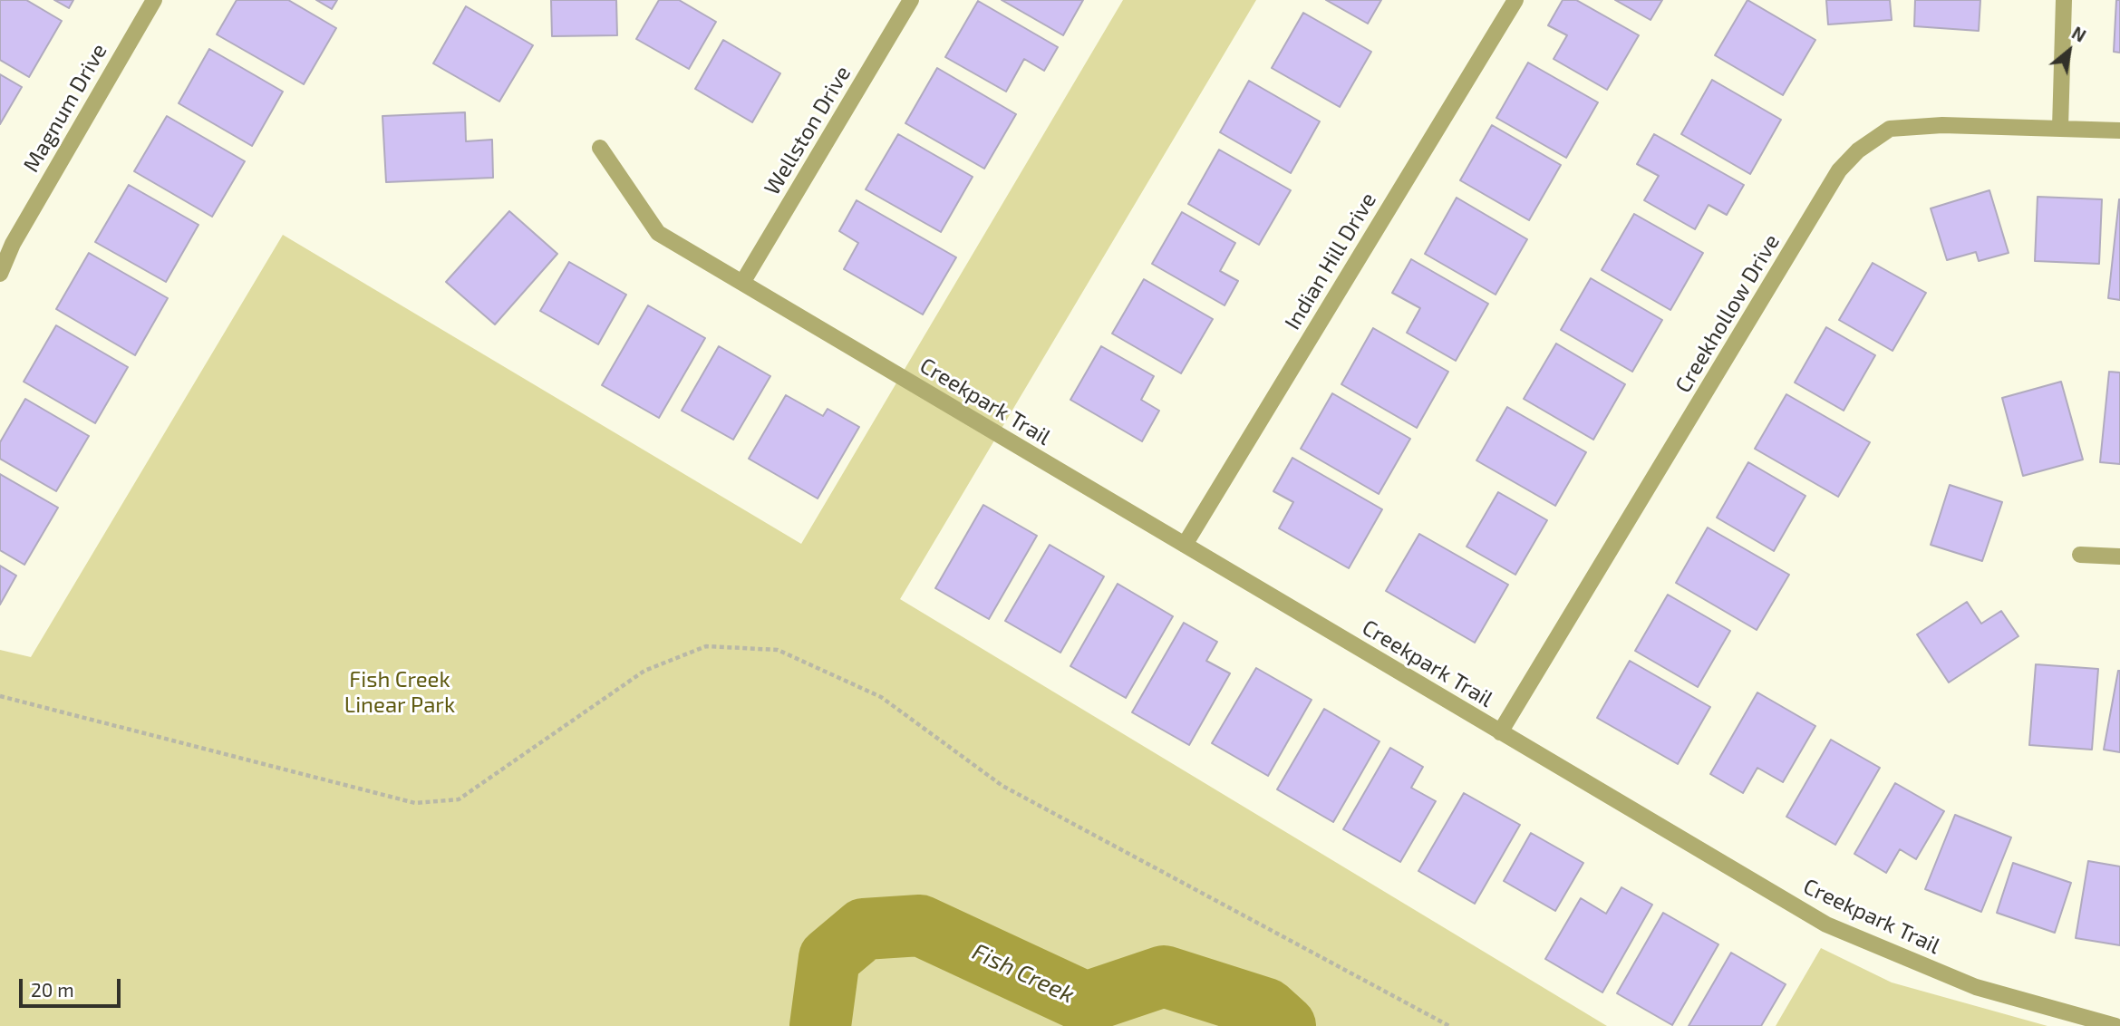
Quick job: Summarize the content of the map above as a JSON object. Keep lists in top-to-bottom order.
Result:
{
  "streets": {
    "street": [
      "Magnum Drive",
      "Wellston Drive",
      "Indian Hill Drive",
      "Creekhollow Drive",
      "Creekpark Trail"
    ]
  },
  "crossings": [
    ["Wellston Drive", "Creekpark Trail"],
    ["Indian Hill Drive", "Creekpark Trail"],
    ["Creekhollow Drive", "Creekpark Trail"]
  ],
  "water": ["Fish Creek"],
  "parks": ["Fish Creek Linear Park"],
  "scale_bar": "20 m",
  "north": "top right"
}
